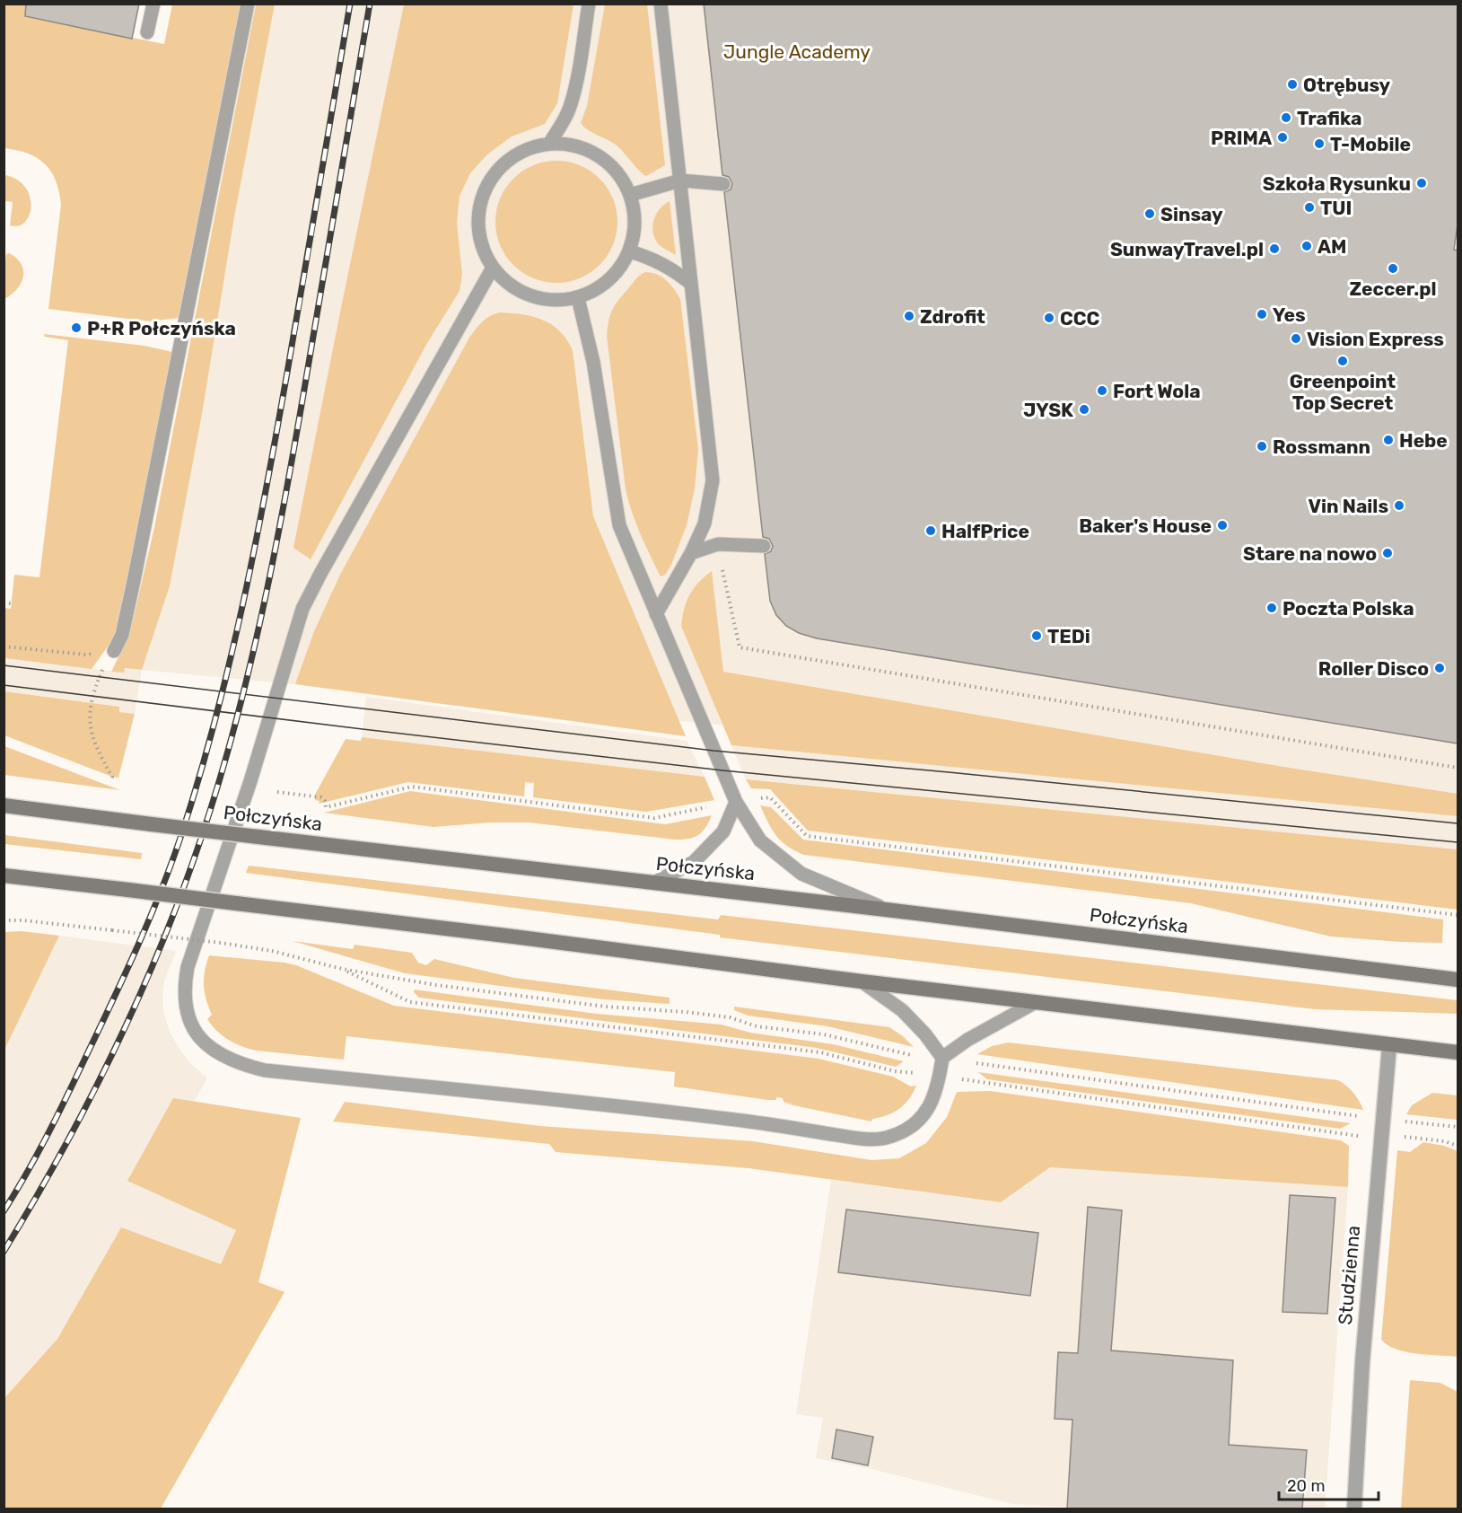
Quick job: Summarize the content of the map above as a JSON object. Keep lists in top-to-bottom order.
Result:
{
  "streets": {
    "main road": ["Połczyńska"],
    "street": ["Studzienna"]
  },
  "parks": ["Jungle Academy"],
  "places": [
    "Otrębusy",
    "Trafika",
    "PRIMA",
    "T-Mobile",
    "Szkoła Rysunku",
    "TUI",
    "Sinsay",
    "AM",
    "SunwayTravel.pl",
    "Zeccer.pl",
    "Yes",
    "Zdrofit",
    "CCC",
    "P+R Połczyńska",
    "Vision Express",
    "Greenpoint Top Secret",
    "Fort Wola",
    "JYSK",
    "Hebe",
    "Rossmann",
    "Vin Nails",
    "Baker's House",
    "HalfPrice",
    "Stare na nowo",
    "Poczta Polska",
    "TEDi",
    "Roller Disco"
  ],
  "scale_bar": "20 m"
}
